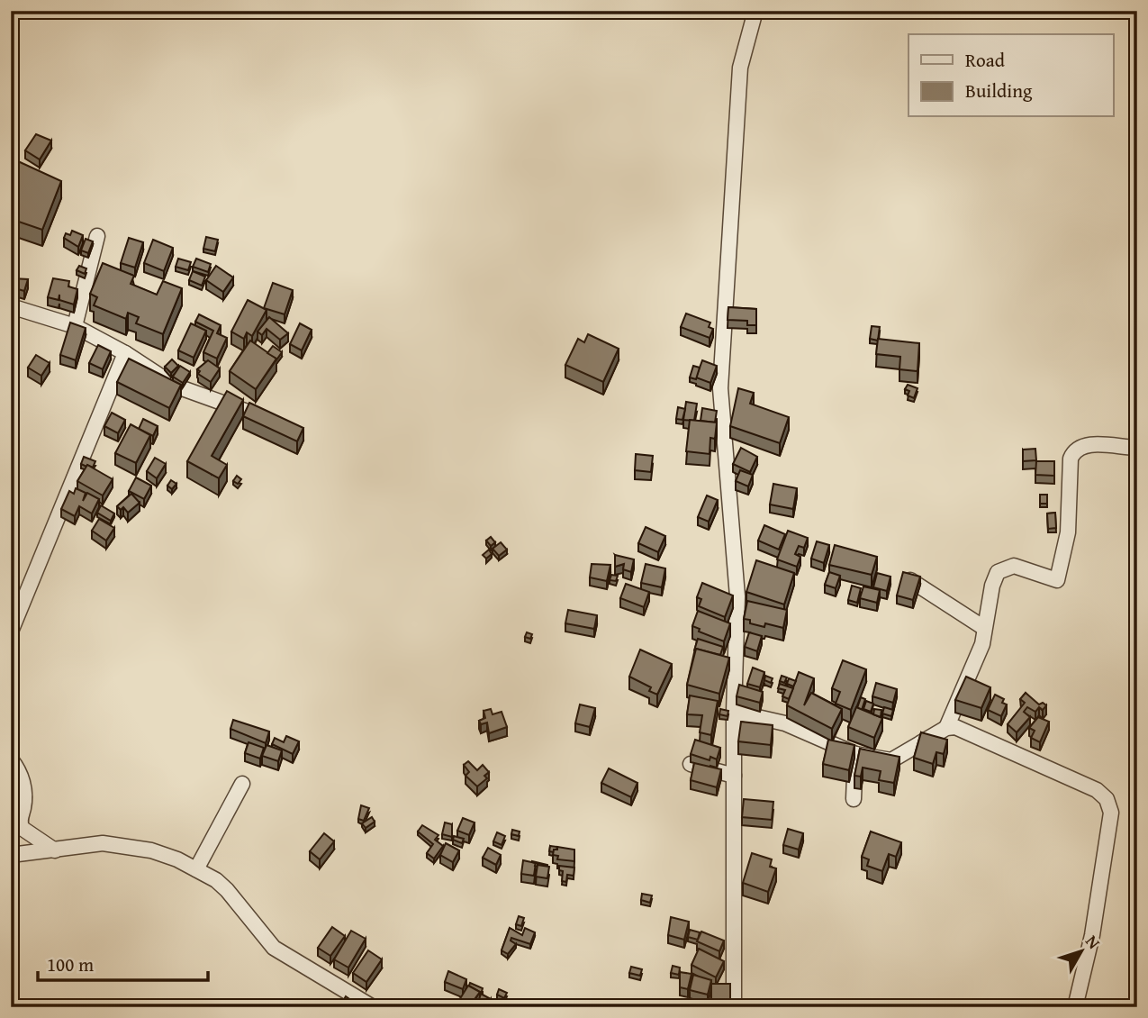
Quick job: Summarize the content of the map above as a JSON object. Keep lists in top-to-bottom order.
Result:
{
  "legend": ["Road", "Building"],
  "scale_bar": "100 m",
  "north": "top right"
}
